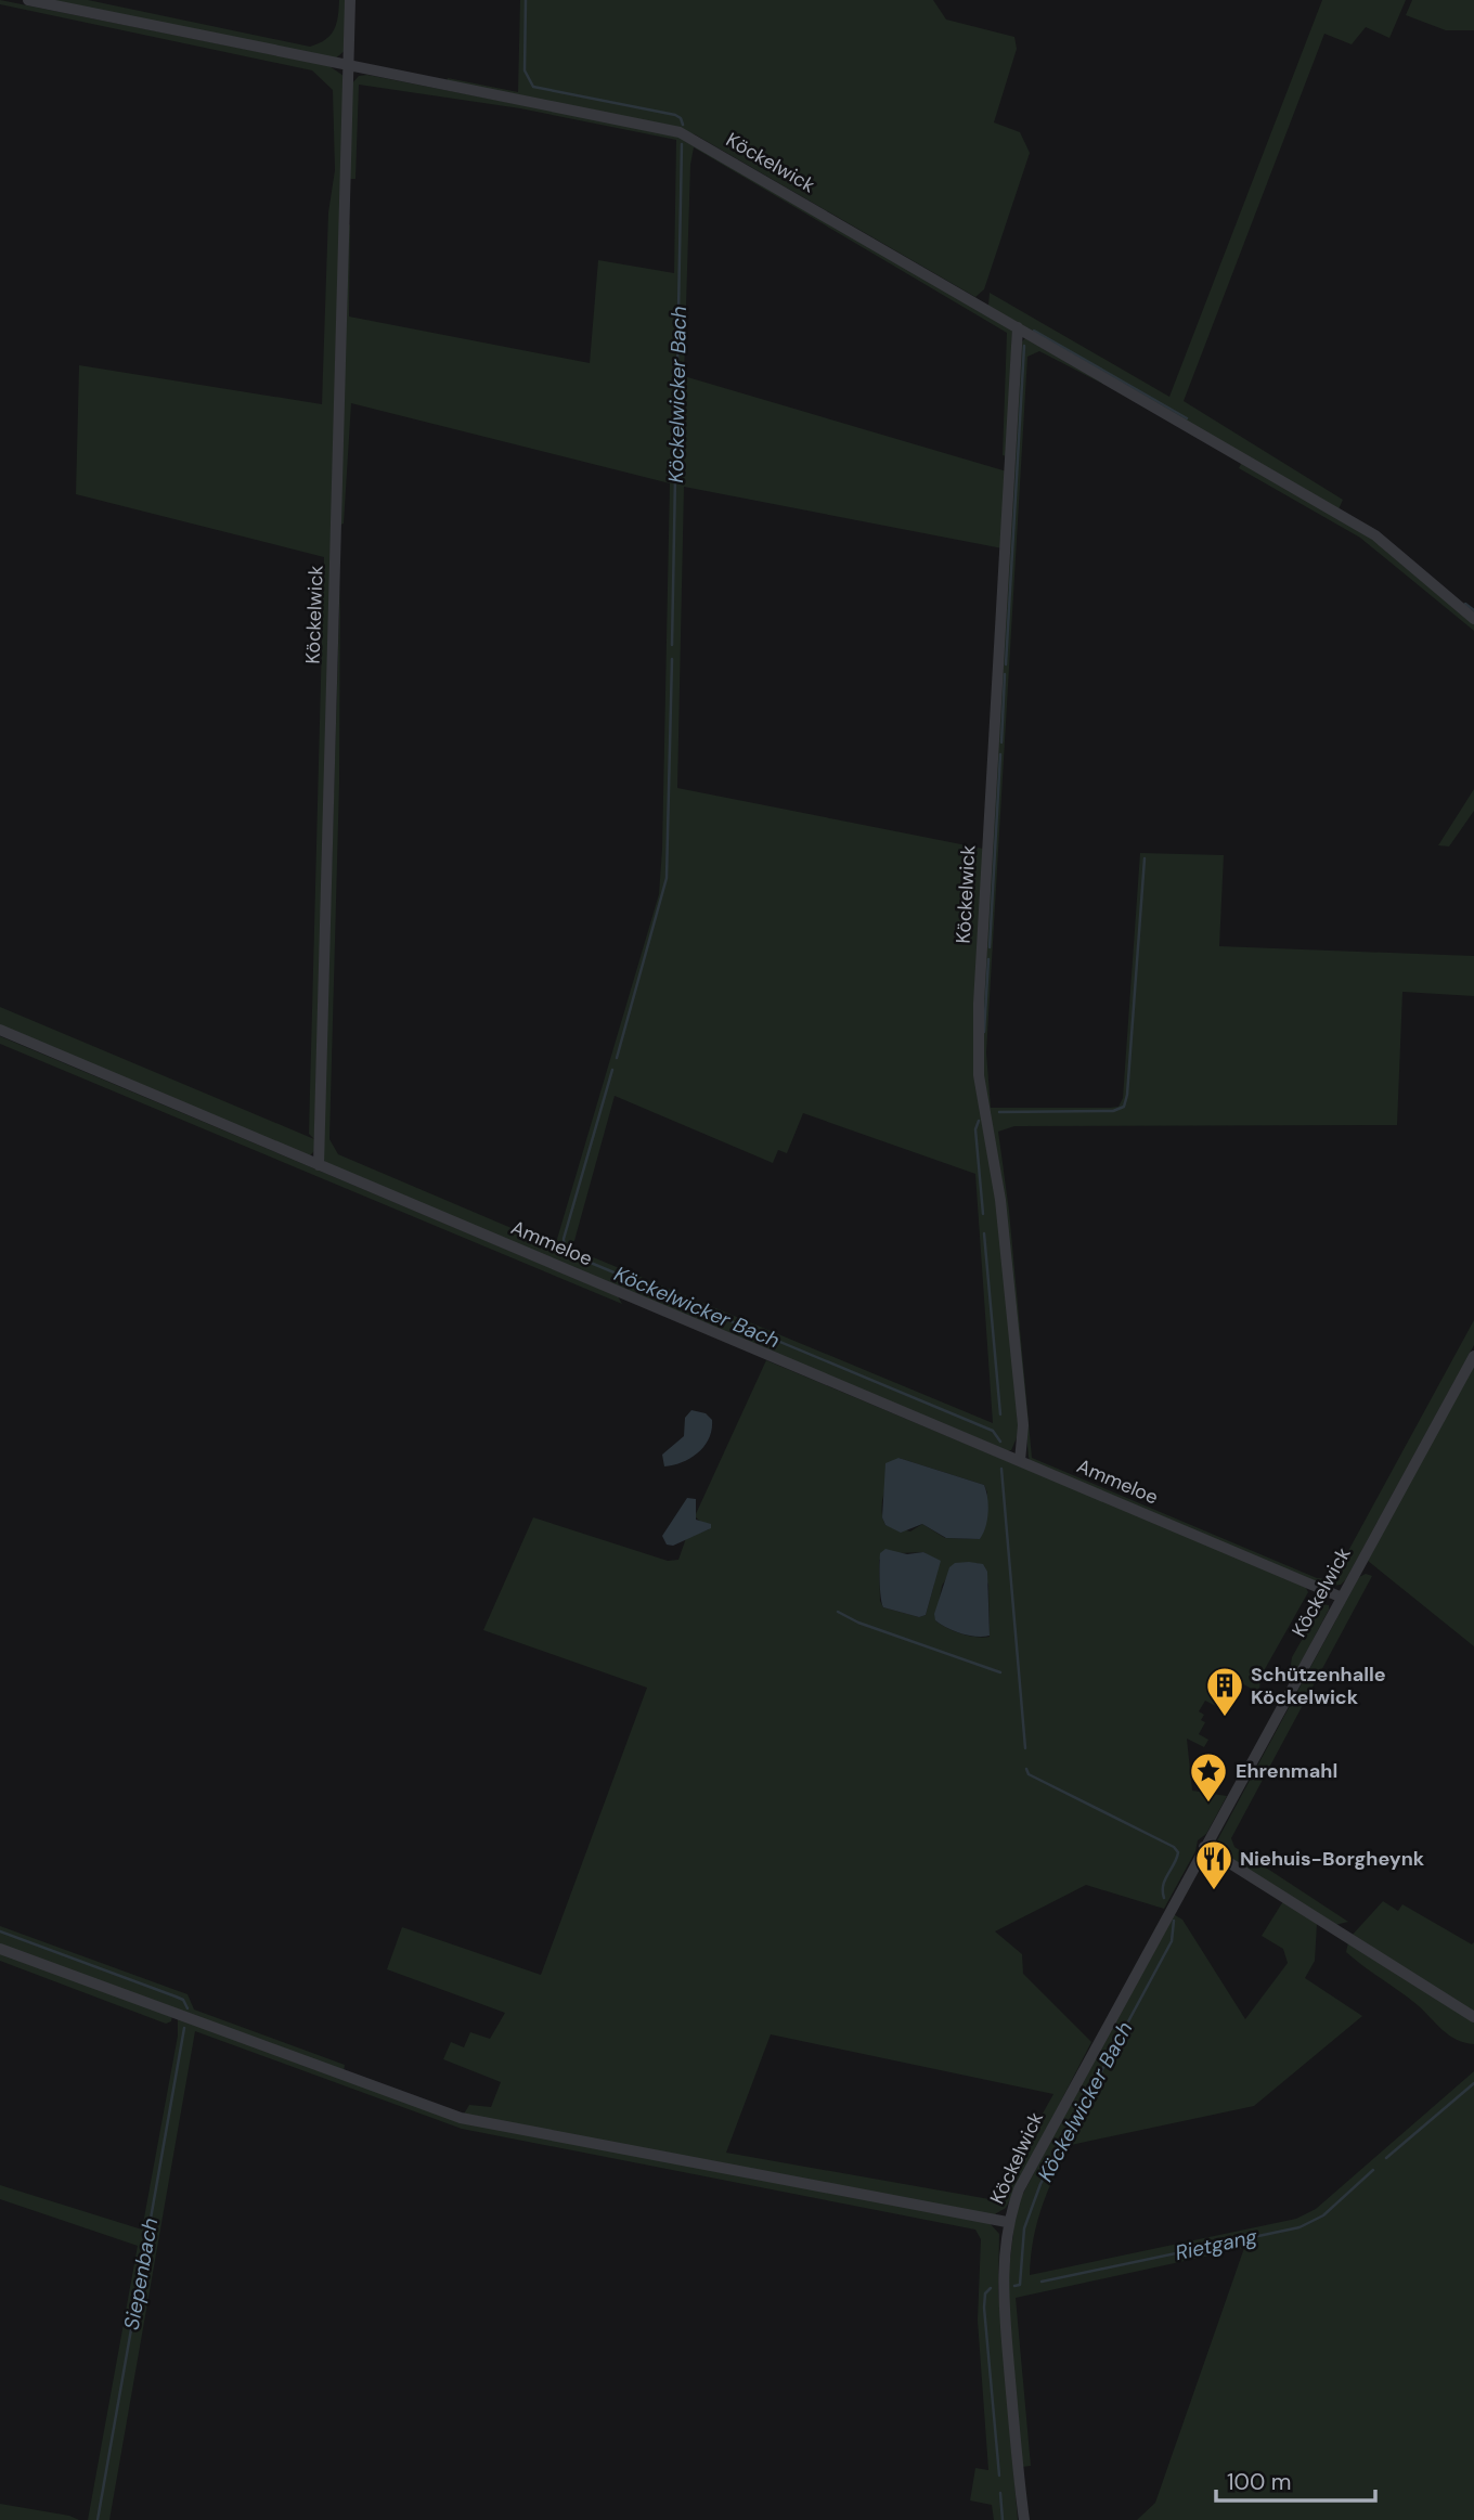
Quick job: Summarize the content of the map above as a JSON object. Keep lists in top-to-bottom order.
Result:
{
  "streets": {
    "street": ["Köckelwick", "Ammeloe"]
  },
  "crossings": [
    ["Köckelwick", "Ammeloe"]
  ],
  "water": ["Köckelwicker Bach", "Rietgang", "Siepenbach"],
  "places": {
    "building": ["Schützenhalle Köckelwick"],
    "place": ["Ehrenmahl"],
    "restaurant": ["Niehuis-Borgheynk"]
  },
  "scale_bar": "100 m"
}
